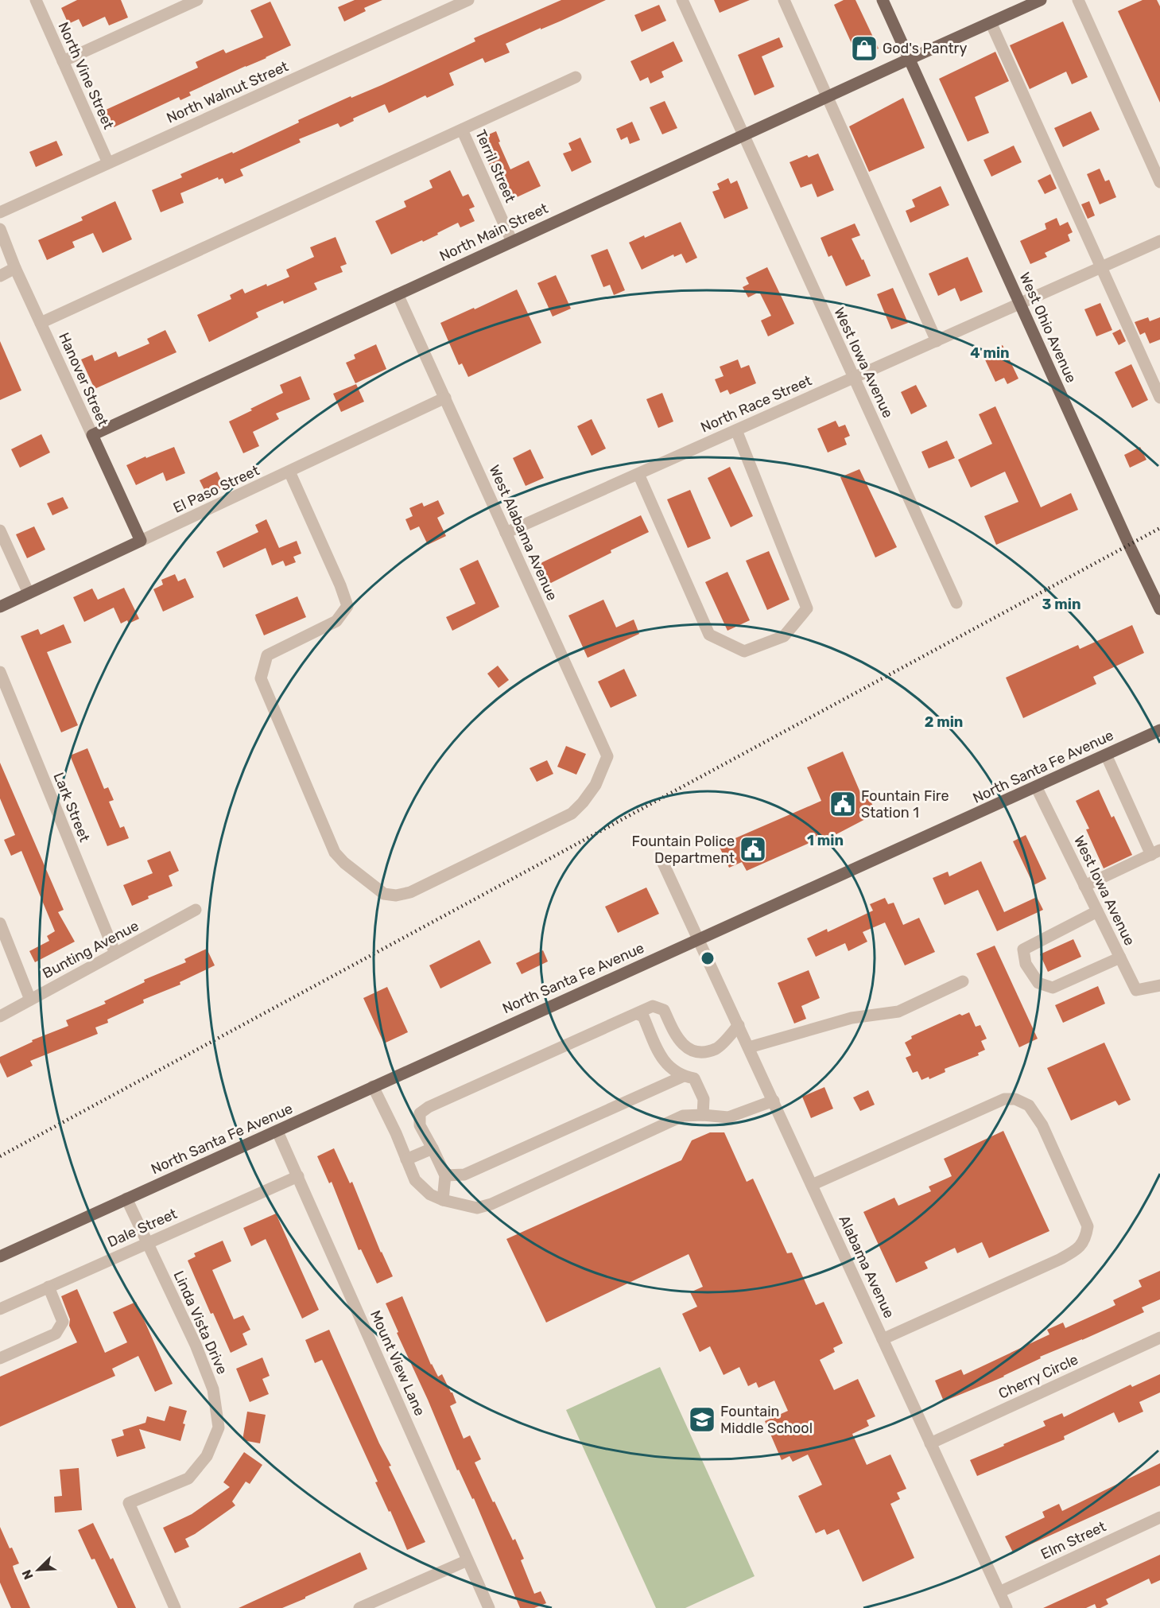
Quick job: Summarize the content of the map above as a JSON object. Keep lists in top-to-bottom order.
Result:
{
  "streets": {
    "main road": [
      "North Main Street",
      "West Ohio Avenue",
      "Hanover Street",
      "El Paso Street",
      "North Santa Fe Avenue"
    ],
    "street": [
      "North Vine Street",
      "North Walnut Street",
      "Terril Street",
      "West Iowa Avenue",
      "North Race Street",
      "West Alabama Avenue",
      "Lark Street",
      "Bunting Avenue",
      "Dale Street",
      "Alabama Avenue",
      "Linda Vista Drive",
      "Mount View Lane",
      "Cherry Circle",
      "Elm Street"
    ]
  },
  "crossings": [
    ["North Vine Street", "North Walnut Street"],
    ["Terril Street", "North Main Street"],
    ["North Main Street", "West Ohio Avenue"],
    ["North Main Street", "West Iowa Avenue"],
    ["North Main Street", "Hanover Street"],
    ["North Main Street", "West Alabama Avenue"],
    ["West Ohio Avenue", "North Race Street"],
    ["West Iowa Avenue", "North Race Street"],
    ["West Iowa Avenue", "North Santa Fe Avenue"],
    ["Hanover Street", "El Paso Street"],
    ["North Race Street", "West Alabama Avenue"],
    ["El Paso Street", "West Alabama Avenue"],
    ["North Santa Fe Avenue", "Alabama Avenue"],
    ["North Santa Fe Avenue", "Linda Vista Drive"],
    ["North Santa Fe Avenue", "Mount View Lane"],
    ["Lark Street", "Bunting Avenue"],
    ["Dale Street", "Linda Vista Drive"],
    ["Dale Street", "Mount View Lane"],
    ["Alabama Avenue", "Cherry Circle"],
    ["Alabama Avenue", "Elm Street"]
  ],
  "places": {
    "shop": ["God's Pantry"],
    "public building": ["Fountain Fire Station 1", "Fountain Police Department"],
    "school or university": ["Fountain Middle School"]
  },
  "north": "bottom left",
  "rings": [
    "4 min",
    "3 min",
    "2 min",
    "1 min"
  ]
}
